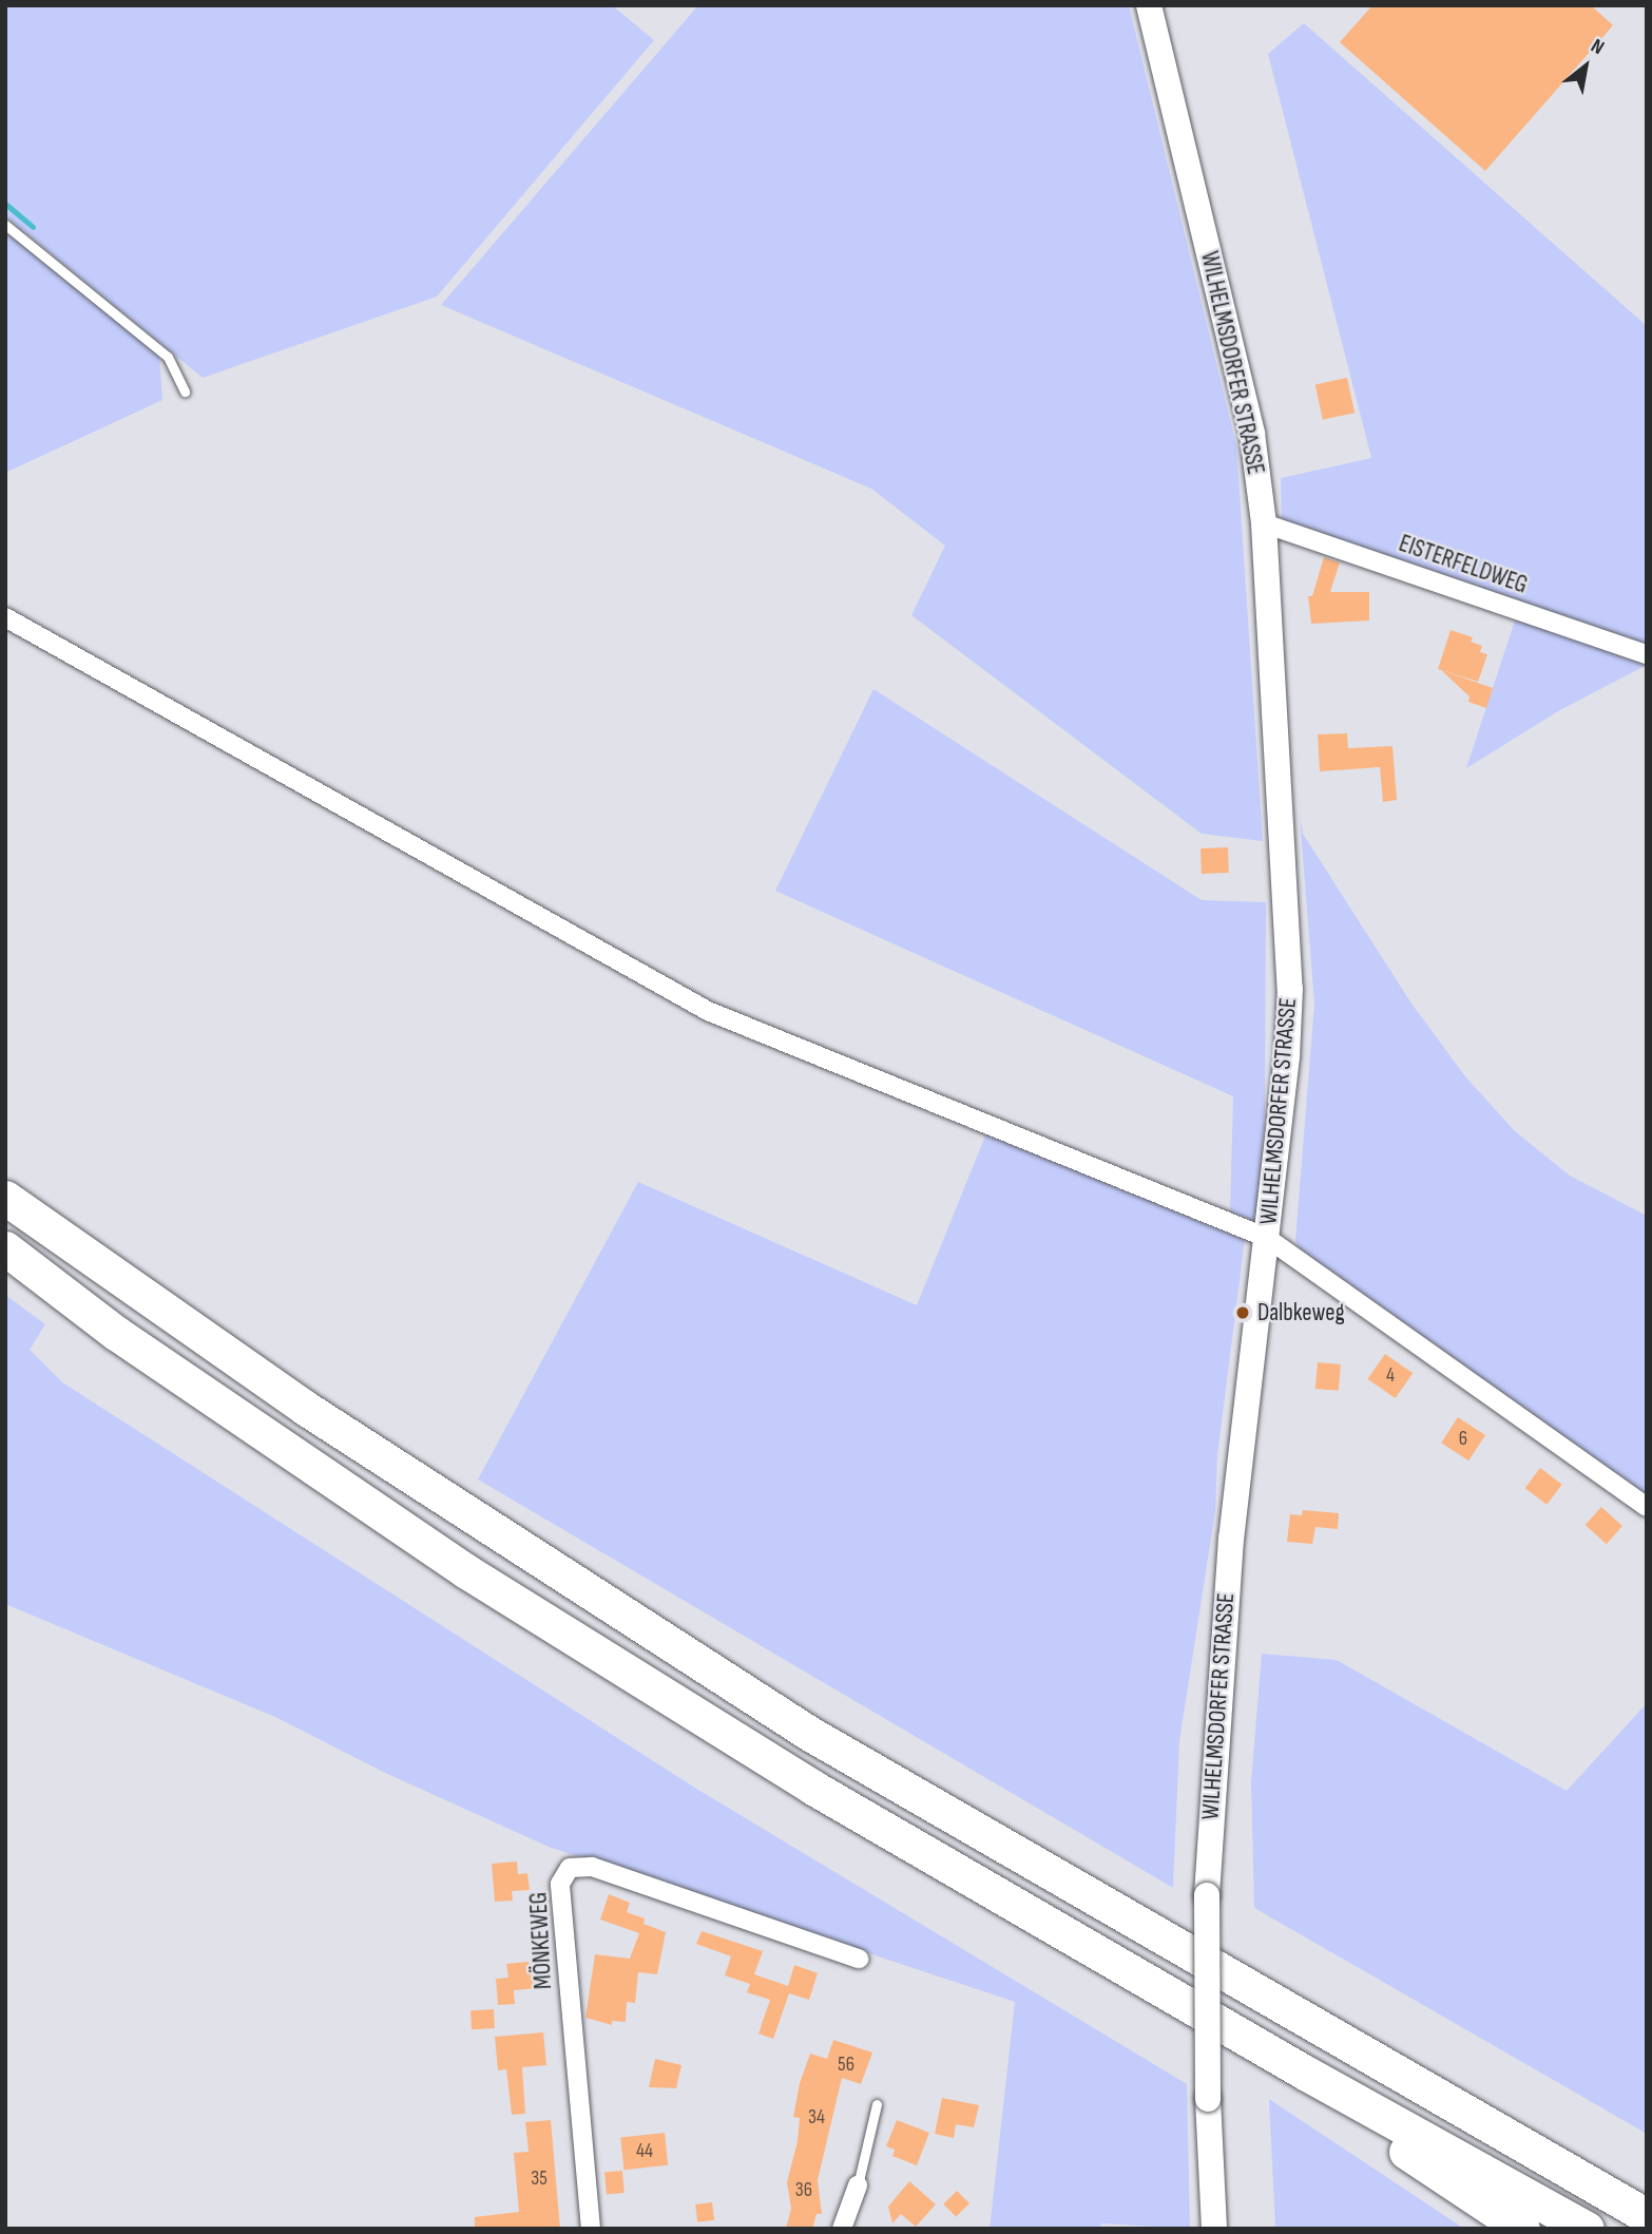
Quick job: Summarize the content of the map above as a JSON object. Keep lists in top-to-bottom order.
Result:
{
  "streets": {
    "street": ["WILHELMSDORFER STRASSE", "EISTERFELDWEG", "MÖNKEWEG"]
  },
  "crossings": [
    ["WILHELMSDORFER STRASSE", "EISTERFELDWEG"]
  ],
  "places": ["Dalbkeweg"],
  "house_numbers": [
    "4",
    "6",
    "56",
    "34",
    "44",
    "35",
    "36"
  ],
  "north": "top right"
}
